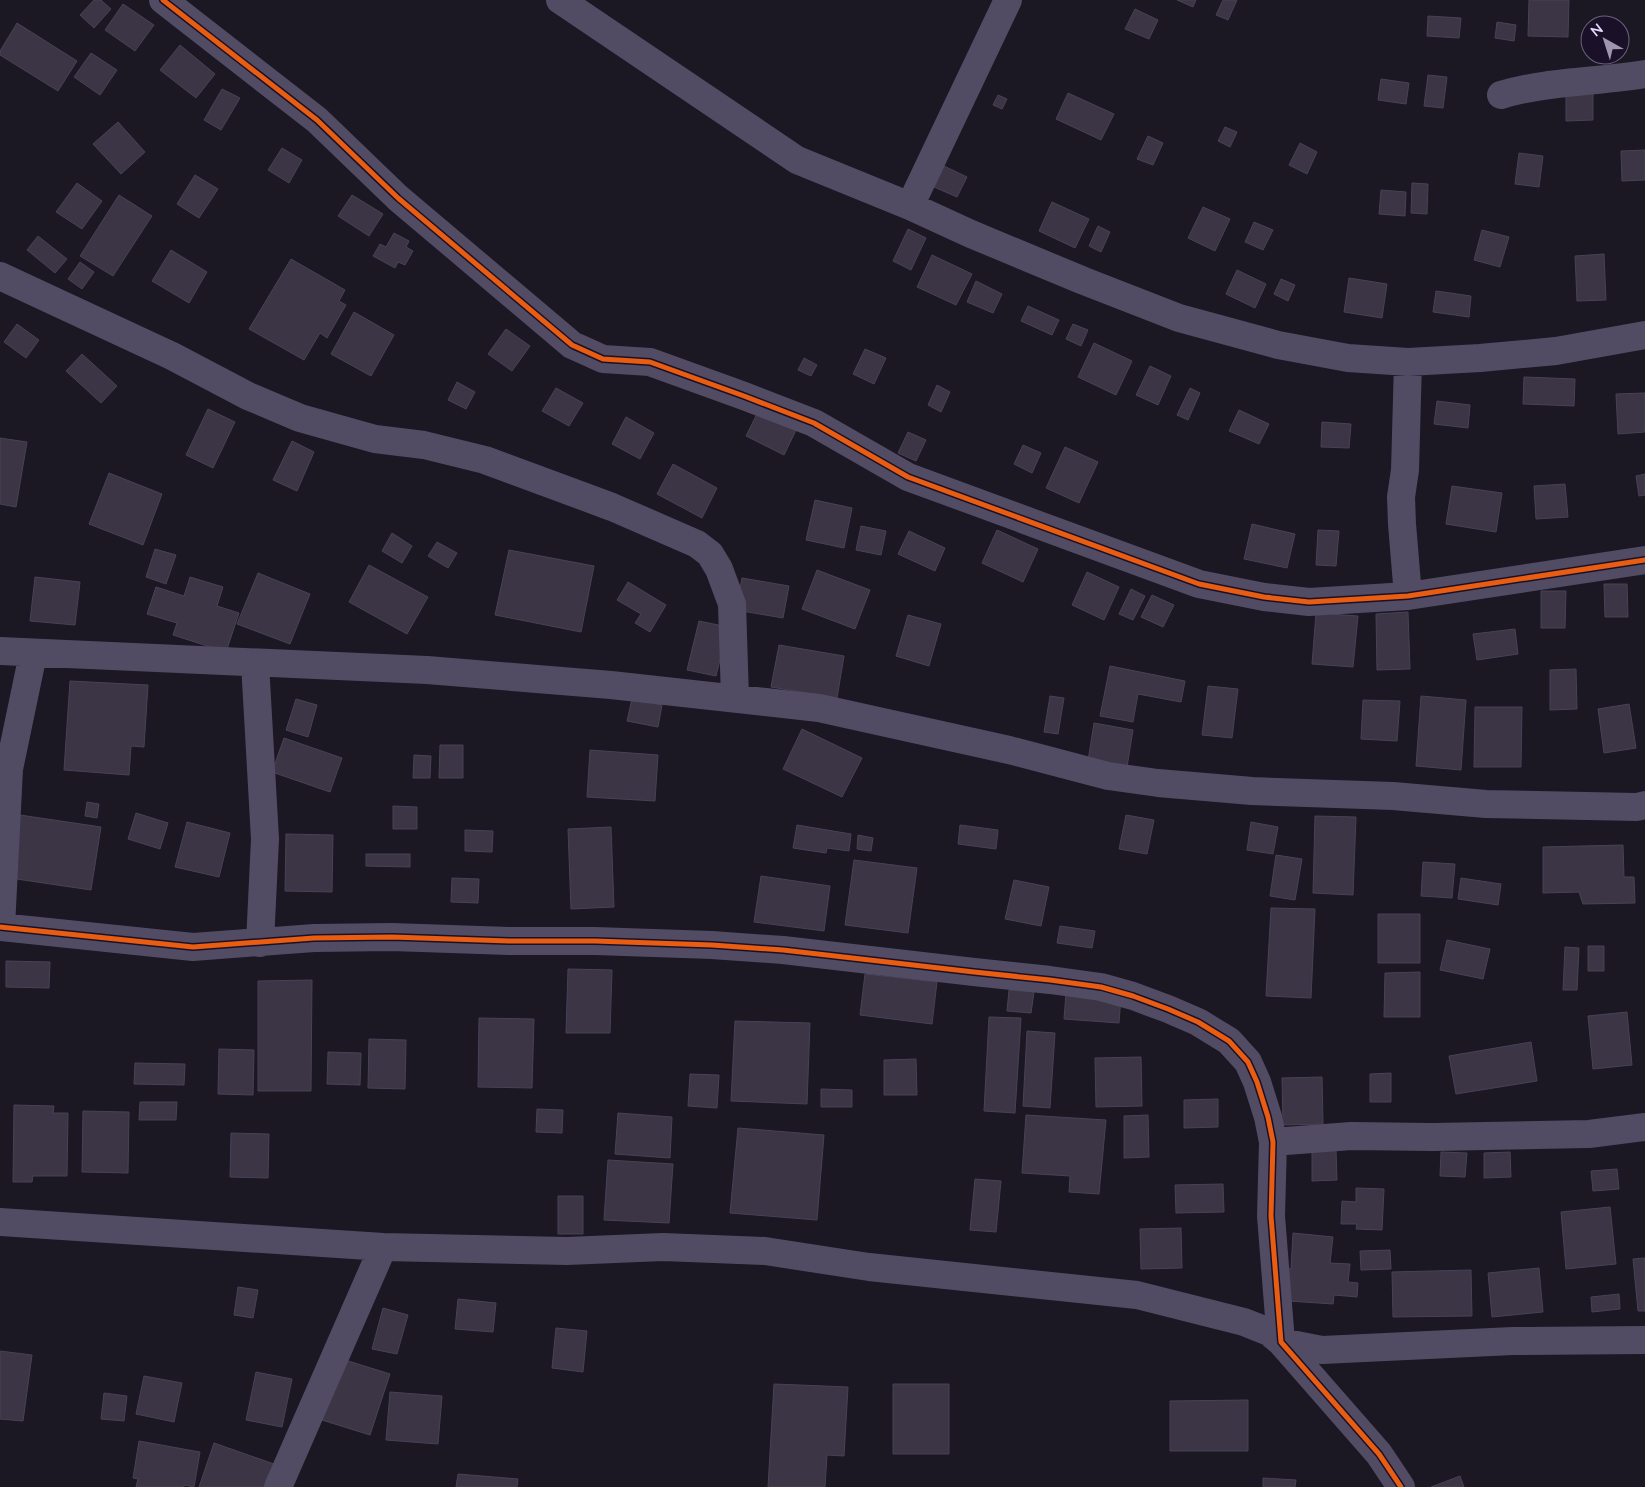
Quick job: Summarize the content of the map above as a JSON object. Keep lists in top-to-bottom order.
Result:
{
  "north": "top left"
}
